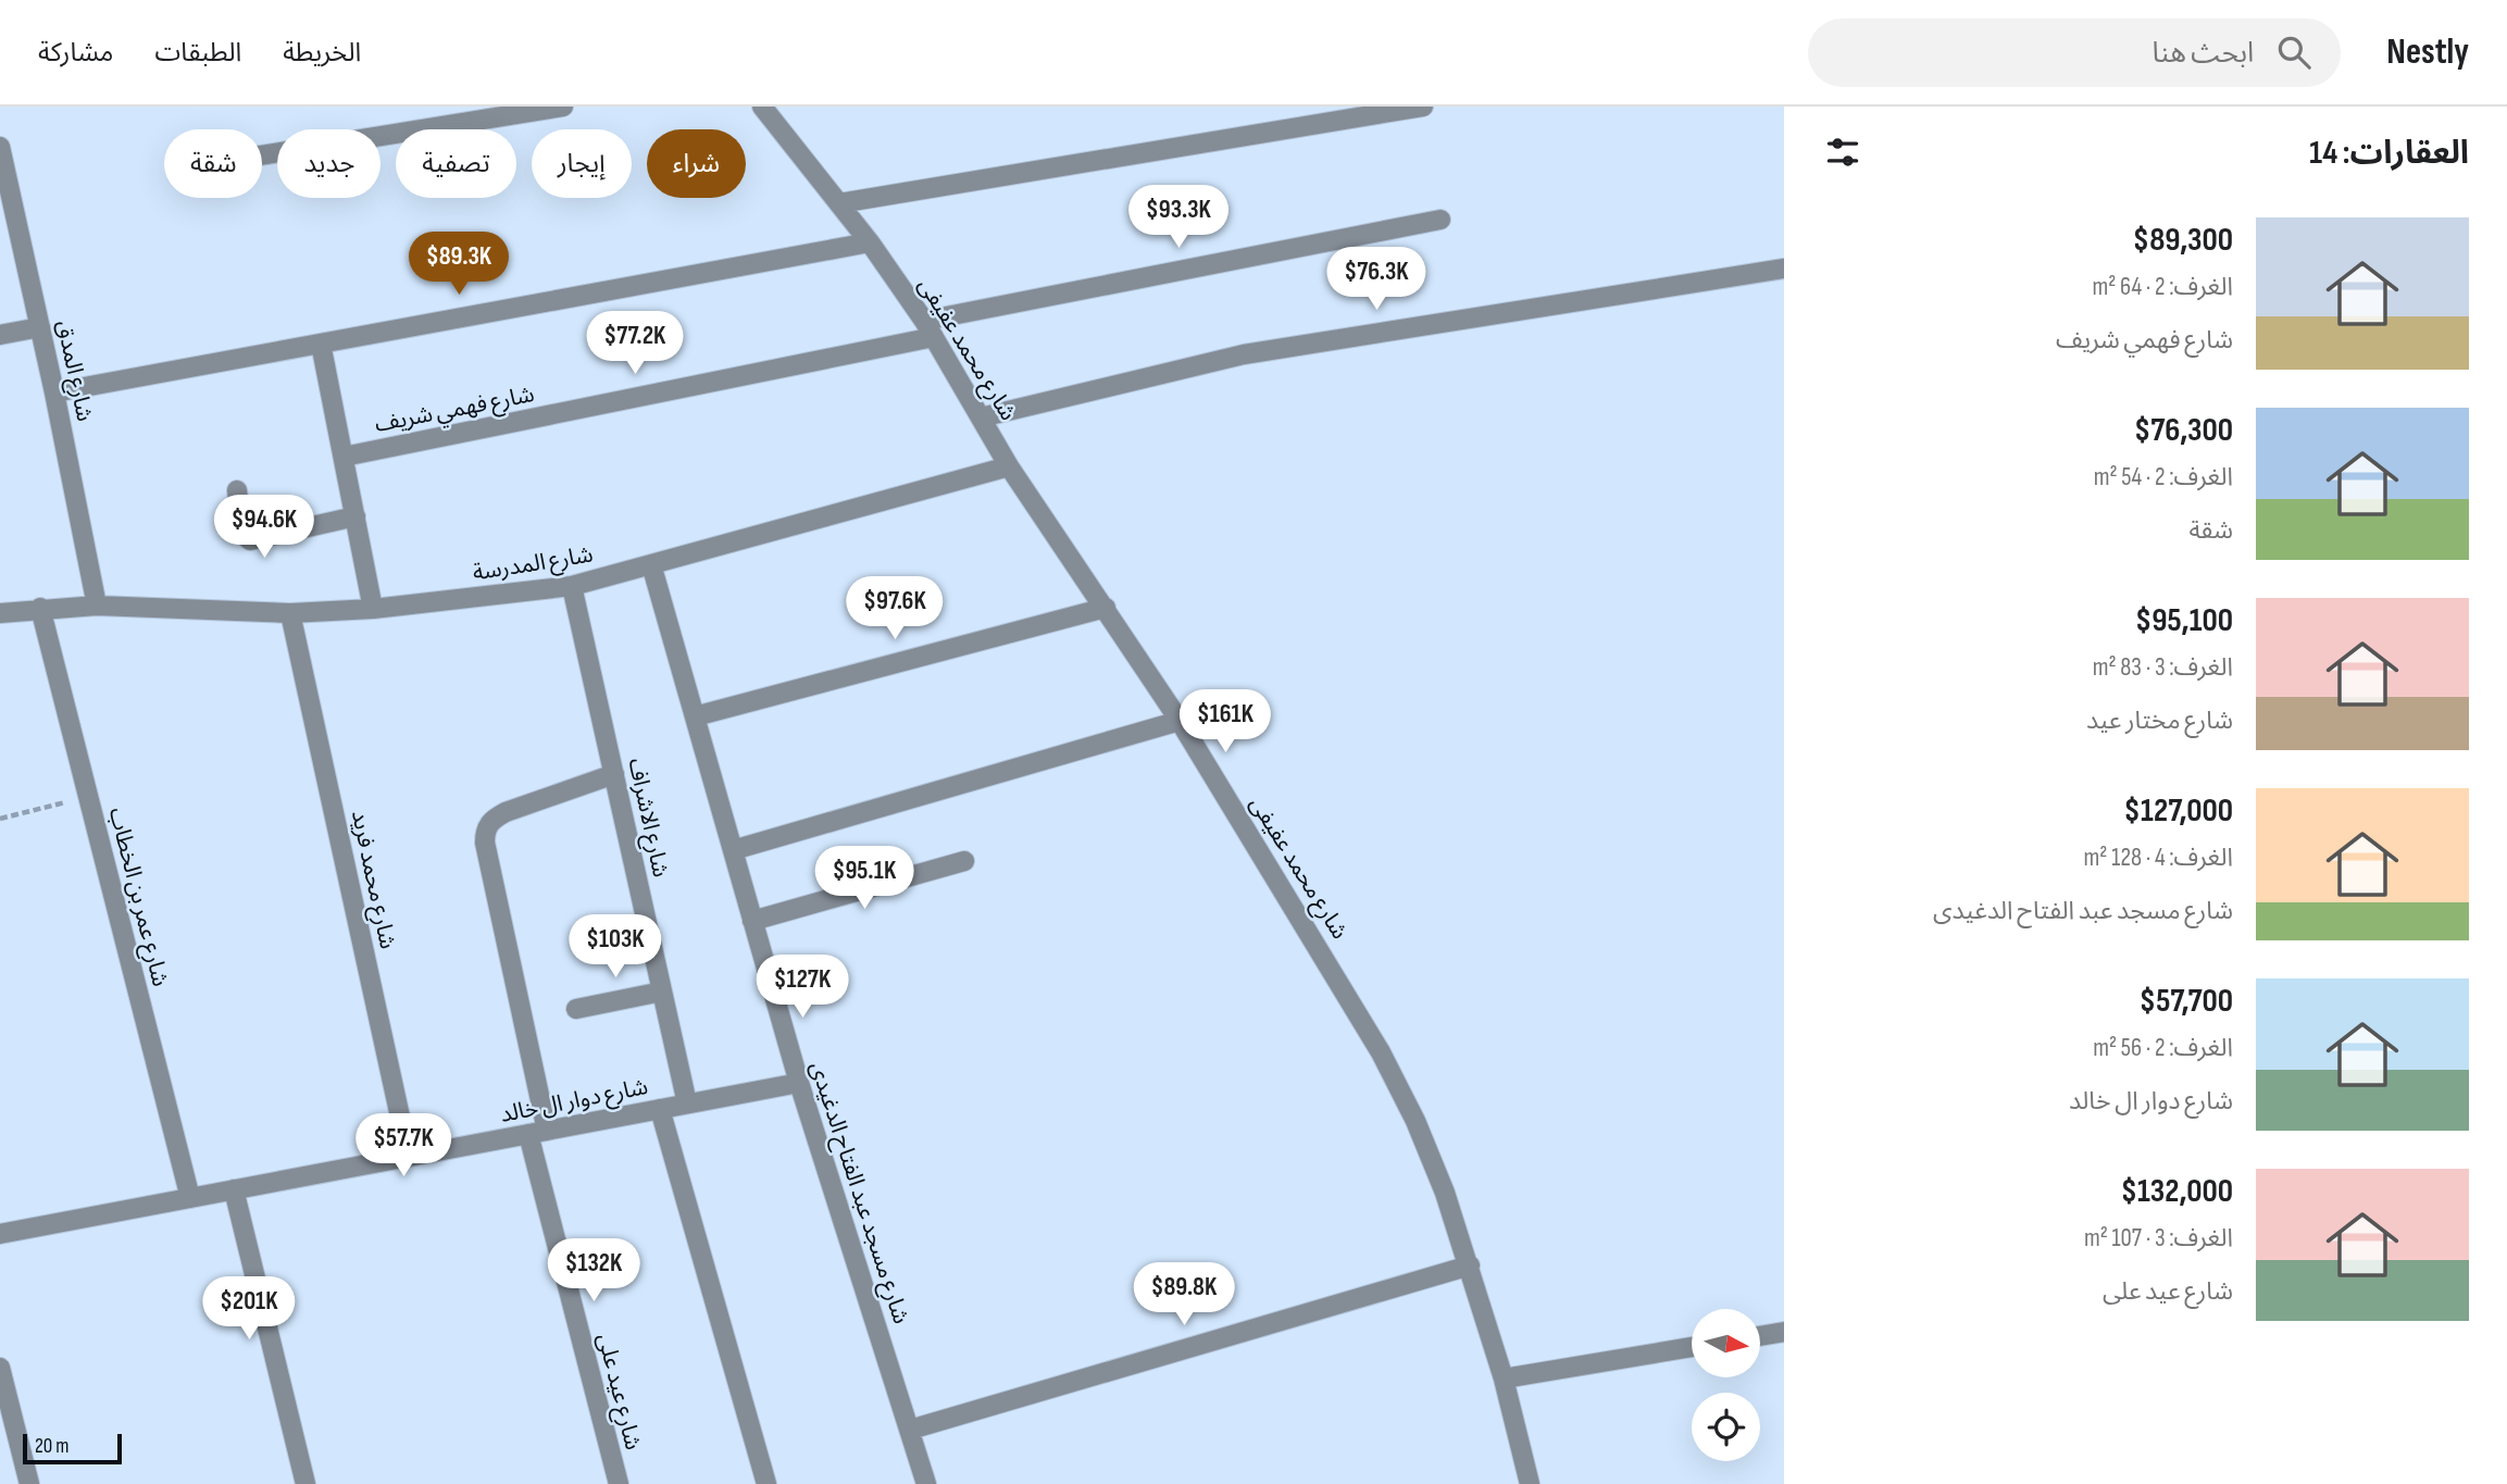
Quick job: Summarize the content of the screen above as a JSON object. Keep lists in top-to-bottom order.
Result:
{
  "streets": {
    "street": [
      "شارع محمد عفيفى",
      "شارع المدق",
      "شارع فهمي شريف",
      "شارع المدرسة",
      "شارع الاشراف",
      "شارع محمد فريد",
      "شارع عمر بن الخطاب",
      "شارع دوار ال خالد",
      "شارع مسجد عبد الفتاح الدغيدى",
      "شارع عيد على"
    ]
  },
  "crossings": [
    ["شارع محمد عفيفى", "شارع فهمي شريف"],
    ["شارع محمد عفيفى", "شارع المدرسة"],
    ["شارع المدق", "شارع المدرسة"],
    ["شارع المدرسة", "شارع الاشراف"],
    ["شارع المدرسة", "شارع محمد فريد"],
    ["شارع المدرسة", "شارع عمر بن الخطاب"],
    ["شارع المدرسة", "شارع مسجد عبد الفتاح الدغيدى"],
    ["شارع الاشراف", "شارع دوار ال خالد"],
    ["شارع الاشراف", "شارع عيد على"],
    ["شارع محمد فريد", "شارع دوار ال خالد"],
    ["شارع عمر بن الخطاب", "شارع دوار ال خالد"],
    ["شارع دوار ال خالد", "شارع مسجد عبد الفتاح الدغيدى"],
    ["شارع دوار ال خالد", "شارع عيد على"]
  ],
  "scale_bar": "20 m",
  "north": "right",
  "page": {
    "header": "Nestly",
    "search": "ابحث هنا",
    "nav": ["الخريطة", "الطبقات", "مشاركة"],
    "heading": "العقارات: 14",
    "chip": [
      "شراء",
      "إيجار",
      "تصفية",
      "جديد",
      "شقة"
    ],
    "price": [
      "$93.3K",
      "$89.3K",
      "$76.3K",
      "$77.2K",
      "$94.6K",
      "$97.6K",
      "$161K",
      "$95.1K",
      "$103K",
      "$127K",
      "$57.7K",
      "$132K",
      "$89.8K",
      "$201K"
    ],
    "list": [
      {
        "name": "$89,300",
        "note": "الغرف: 2 · 64 m² · شارع فهمي شريف"
      },
      {
        "name": "$76,300",
        "note": "الغرف: 2 · 54 m² · شقة"
      },
      {
        "name": "$95,100",
        "note": "الغرف: 3 · 83 m² · شارع مختار عيد"
      },
      {
        "name": "$127,000",
        "note": "الغرف: 4 · 128 m² · شارع مسجد عبد الفتاح الدغيدى"
      },
      {
        "name": "$57,700",
        "note": "الغرف: 2 · 56 m² · شارع دوار ال خالد"
      },
      {
        "name": "$132,000",
        "note": "الغرف: 3 · 107 m² · شارع عيد على"
      }
    ],
    "scale": "20 m"
  }
}
